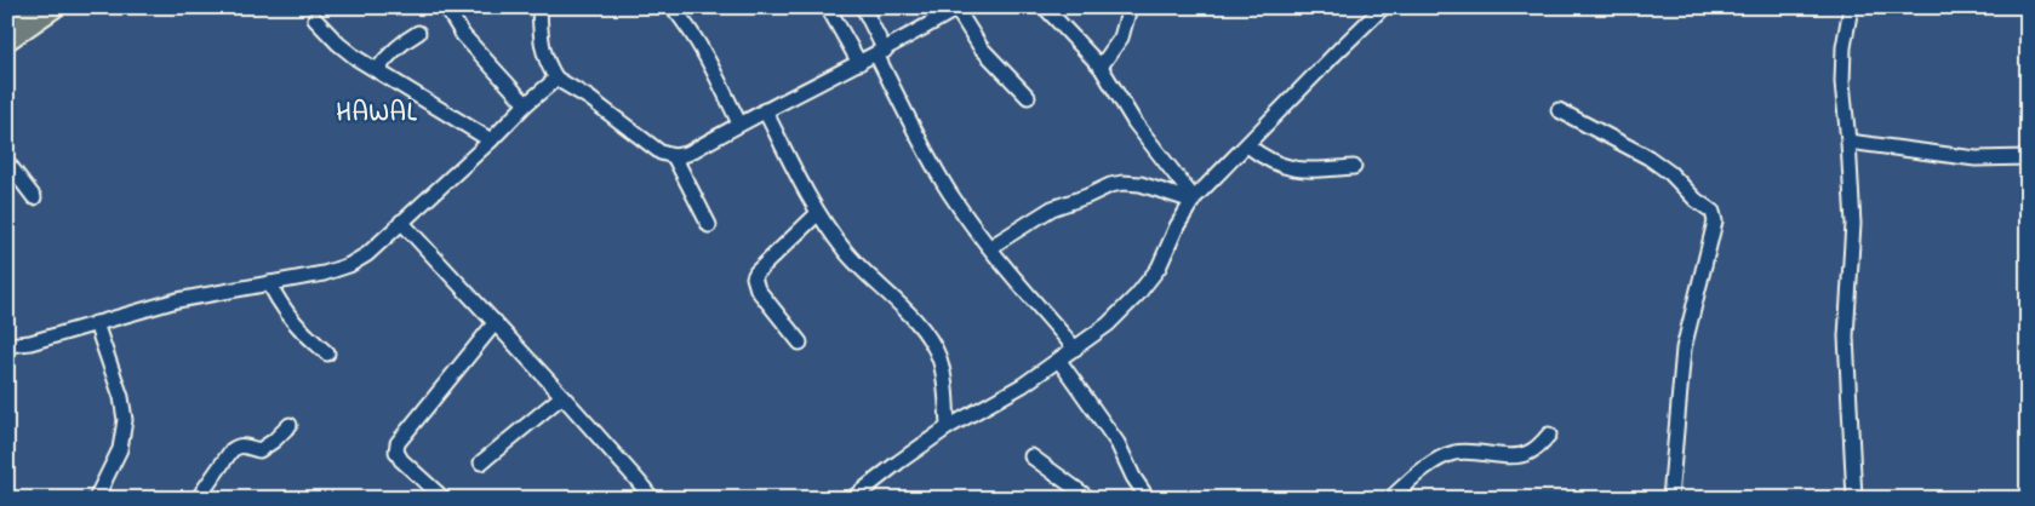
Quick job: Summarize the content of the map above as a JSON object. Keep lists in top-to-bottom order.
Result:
{
  "districts": ["HAWAL"]
}
